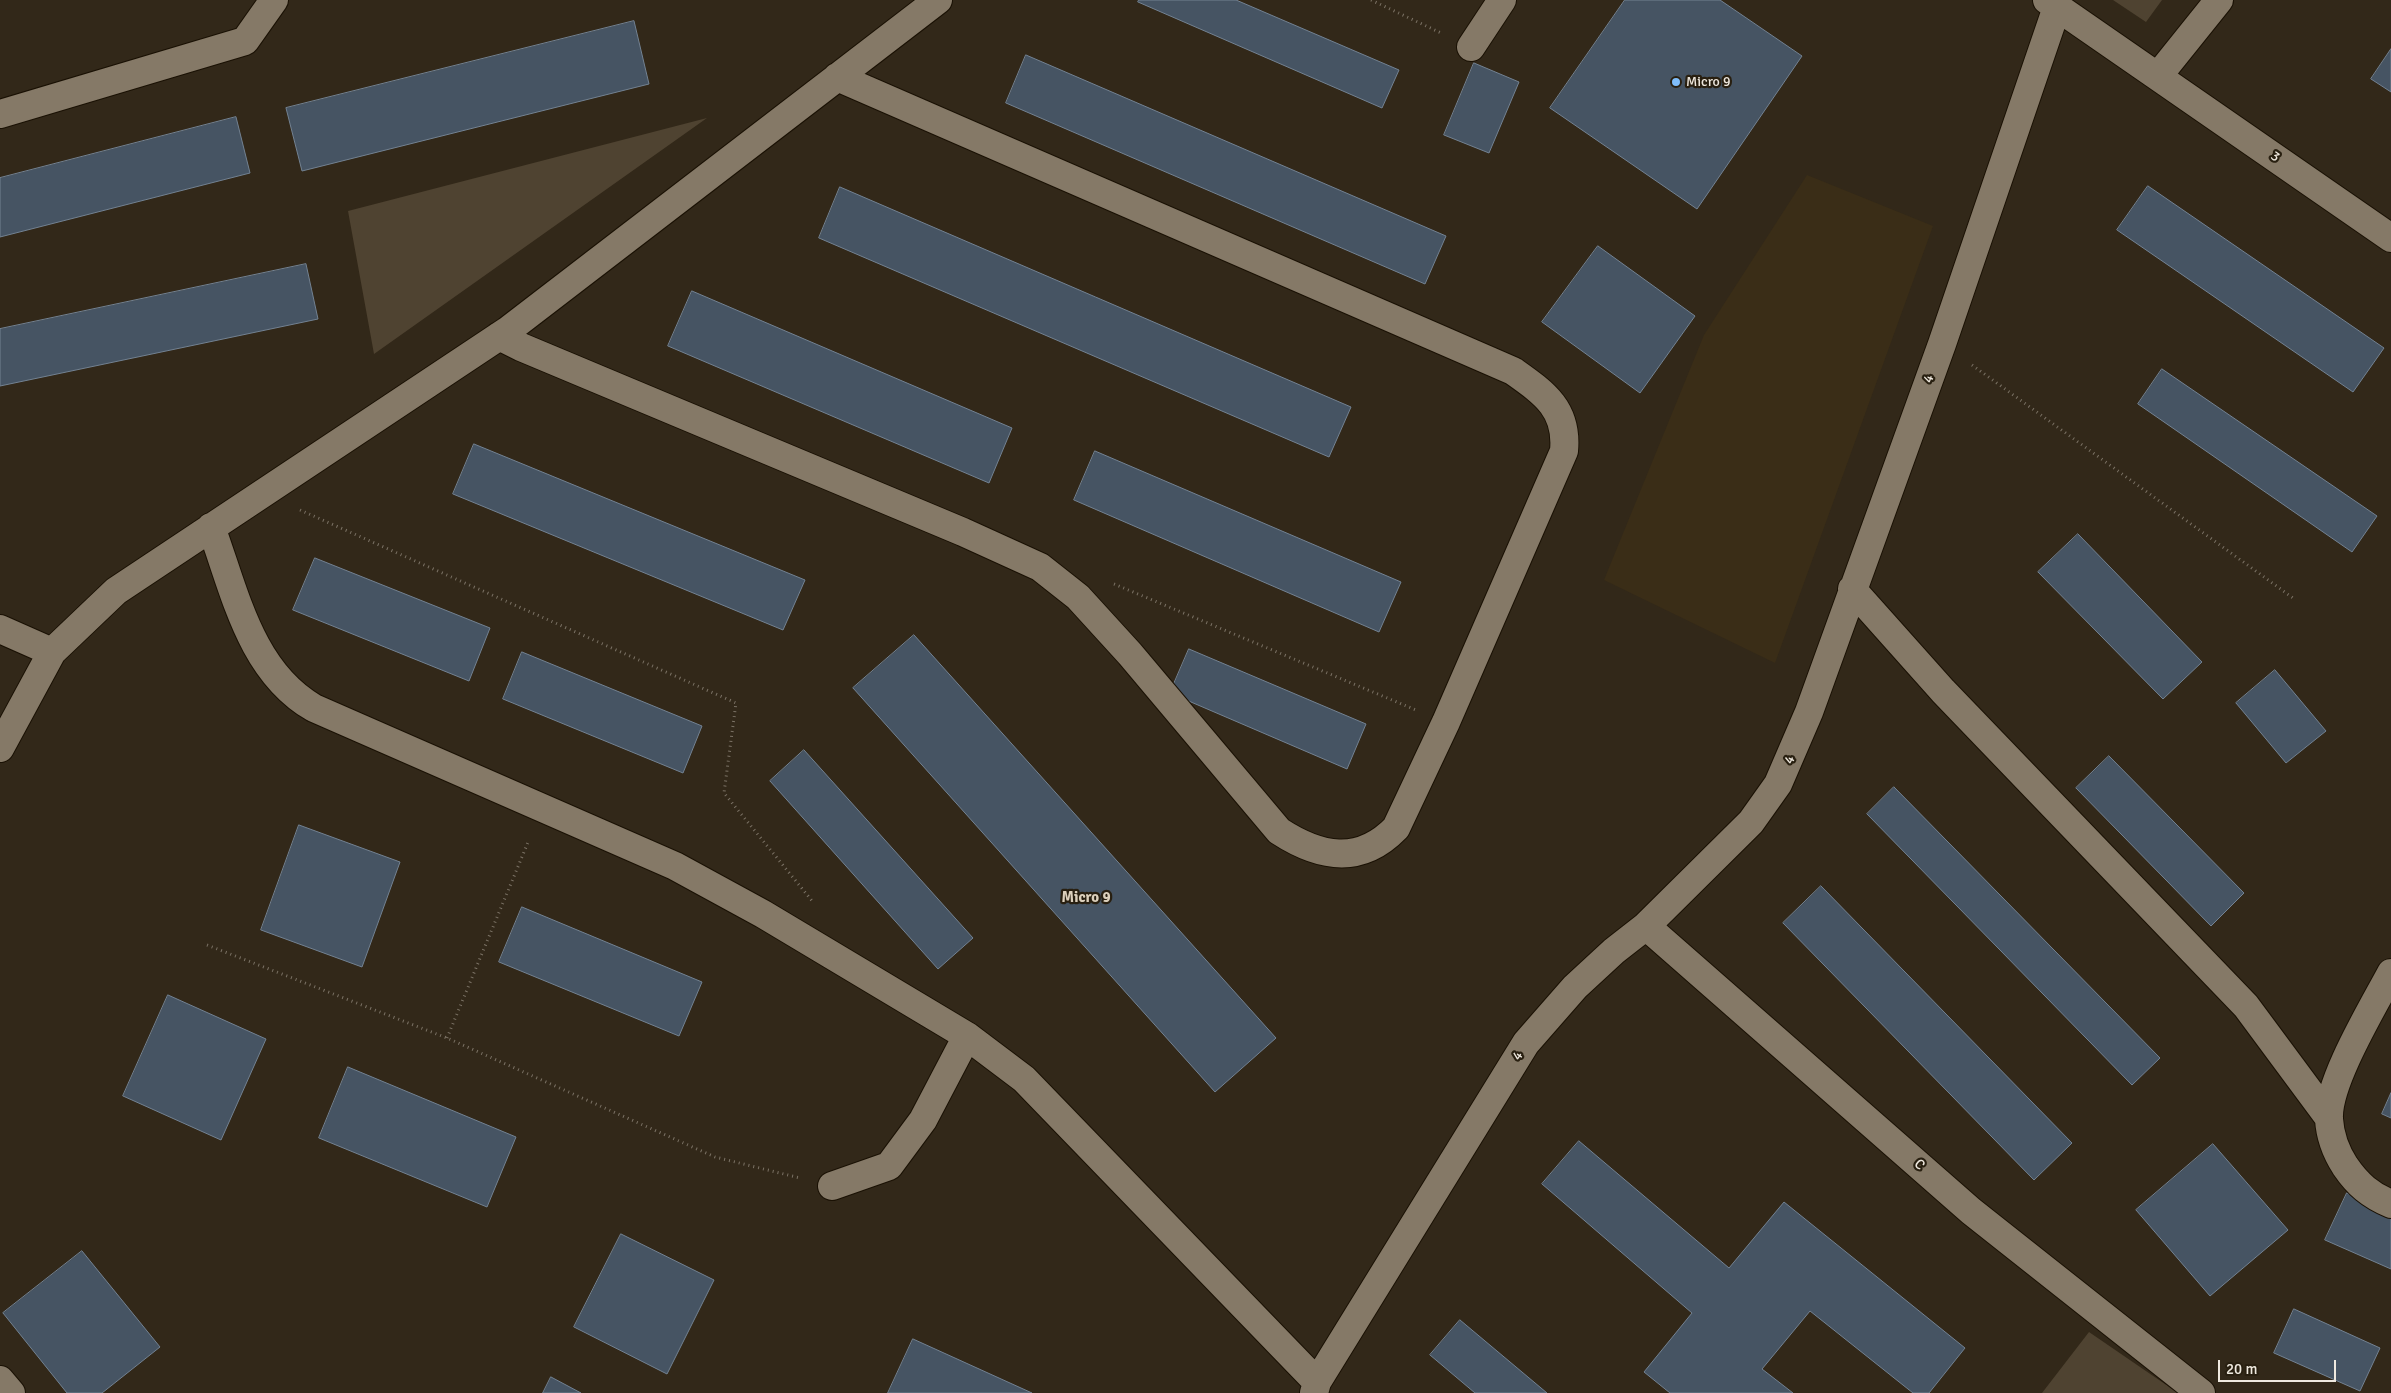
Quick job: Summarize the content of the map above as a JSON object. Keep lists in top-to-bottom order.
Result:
{
  "streets": {
    "street": ["3", "4", "C"]
  },
  "crossings": [
    ["3", "4"],
    ["4", "C"]
  ],
  "districts": ["Micro 9"],
  "places": ["Micro 9"],
  "scale_bar": "20 m"
}
